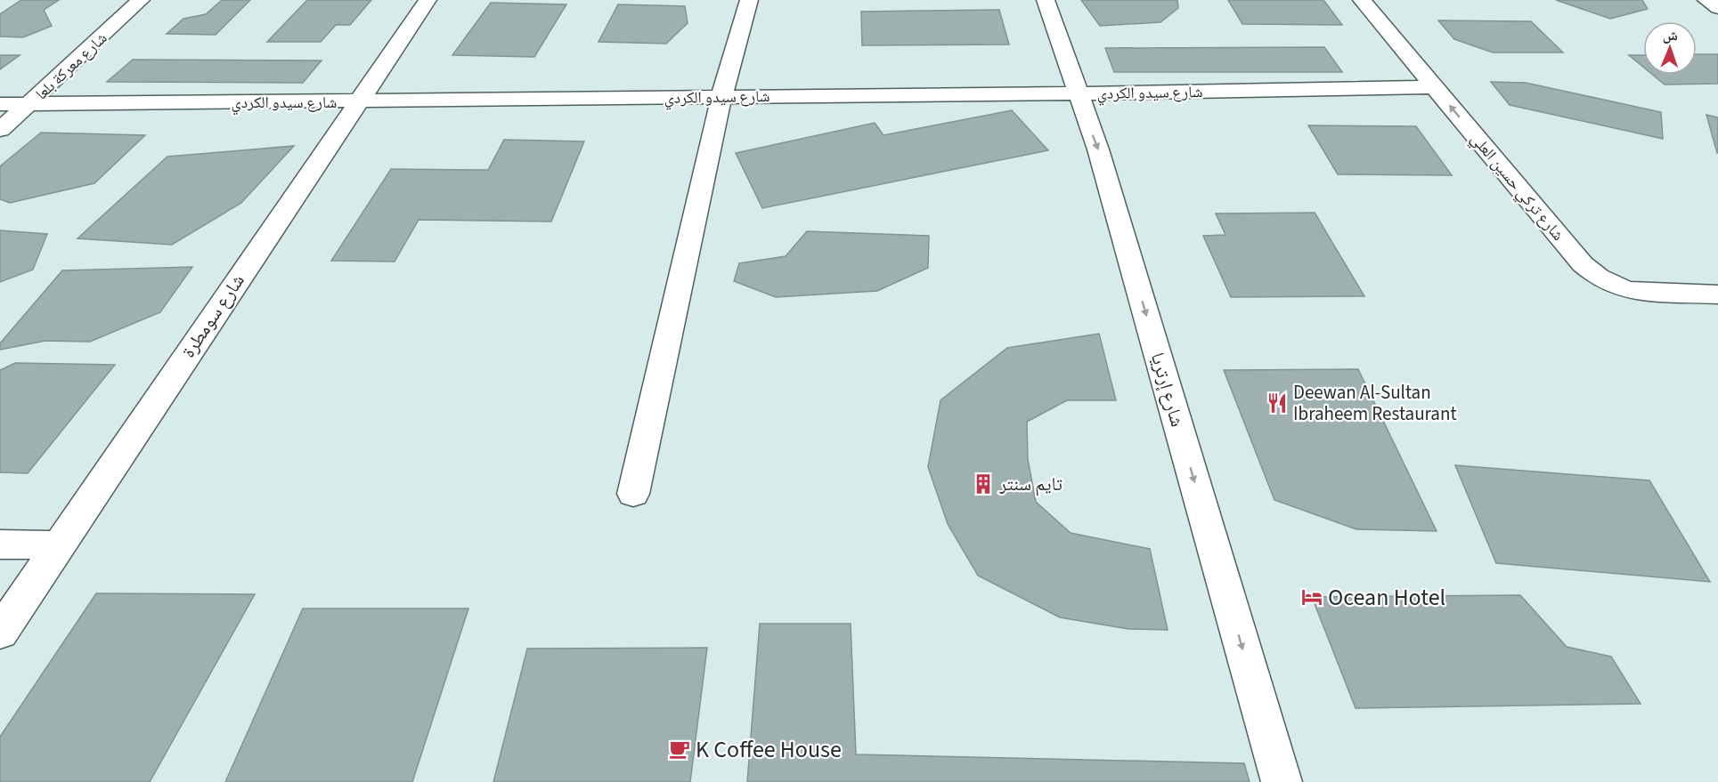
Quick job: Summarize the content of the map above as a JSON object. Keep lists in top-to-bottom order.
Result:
{
  "streets": {
    "street": [
      "شارع معركة بلعا",
      "شارع سيدو الكردي",
      "شارع تركي حسين العلي",
      "شارع سومطرة",
      "شارع إرتريا"
    ]
  },
  "crossings": [
    ["شارع معركة بلعا", "شارع سيدو الكردي"],
    ["شارع سيدو الكردي", "شارع تركي حسين العلي"],
    ["شارع سيدو الكردي", "شارع سومطرة"],
    ["شارع سيدو الكردي", "شارع إرتريا"]
  ],
  "one_way": ["شارع تركي حسين العلي", "شارع إرتريا"],
  "places": {
    "restaurant": ["Deewan Al-Sultan Ibraheem Restaurant"],
    "building": ["تايم سنتر"],
    "hotel": ["Ocean Hotel"],
    "cafe": ["K Coffee House"]
  },
  "north": "top"
}
